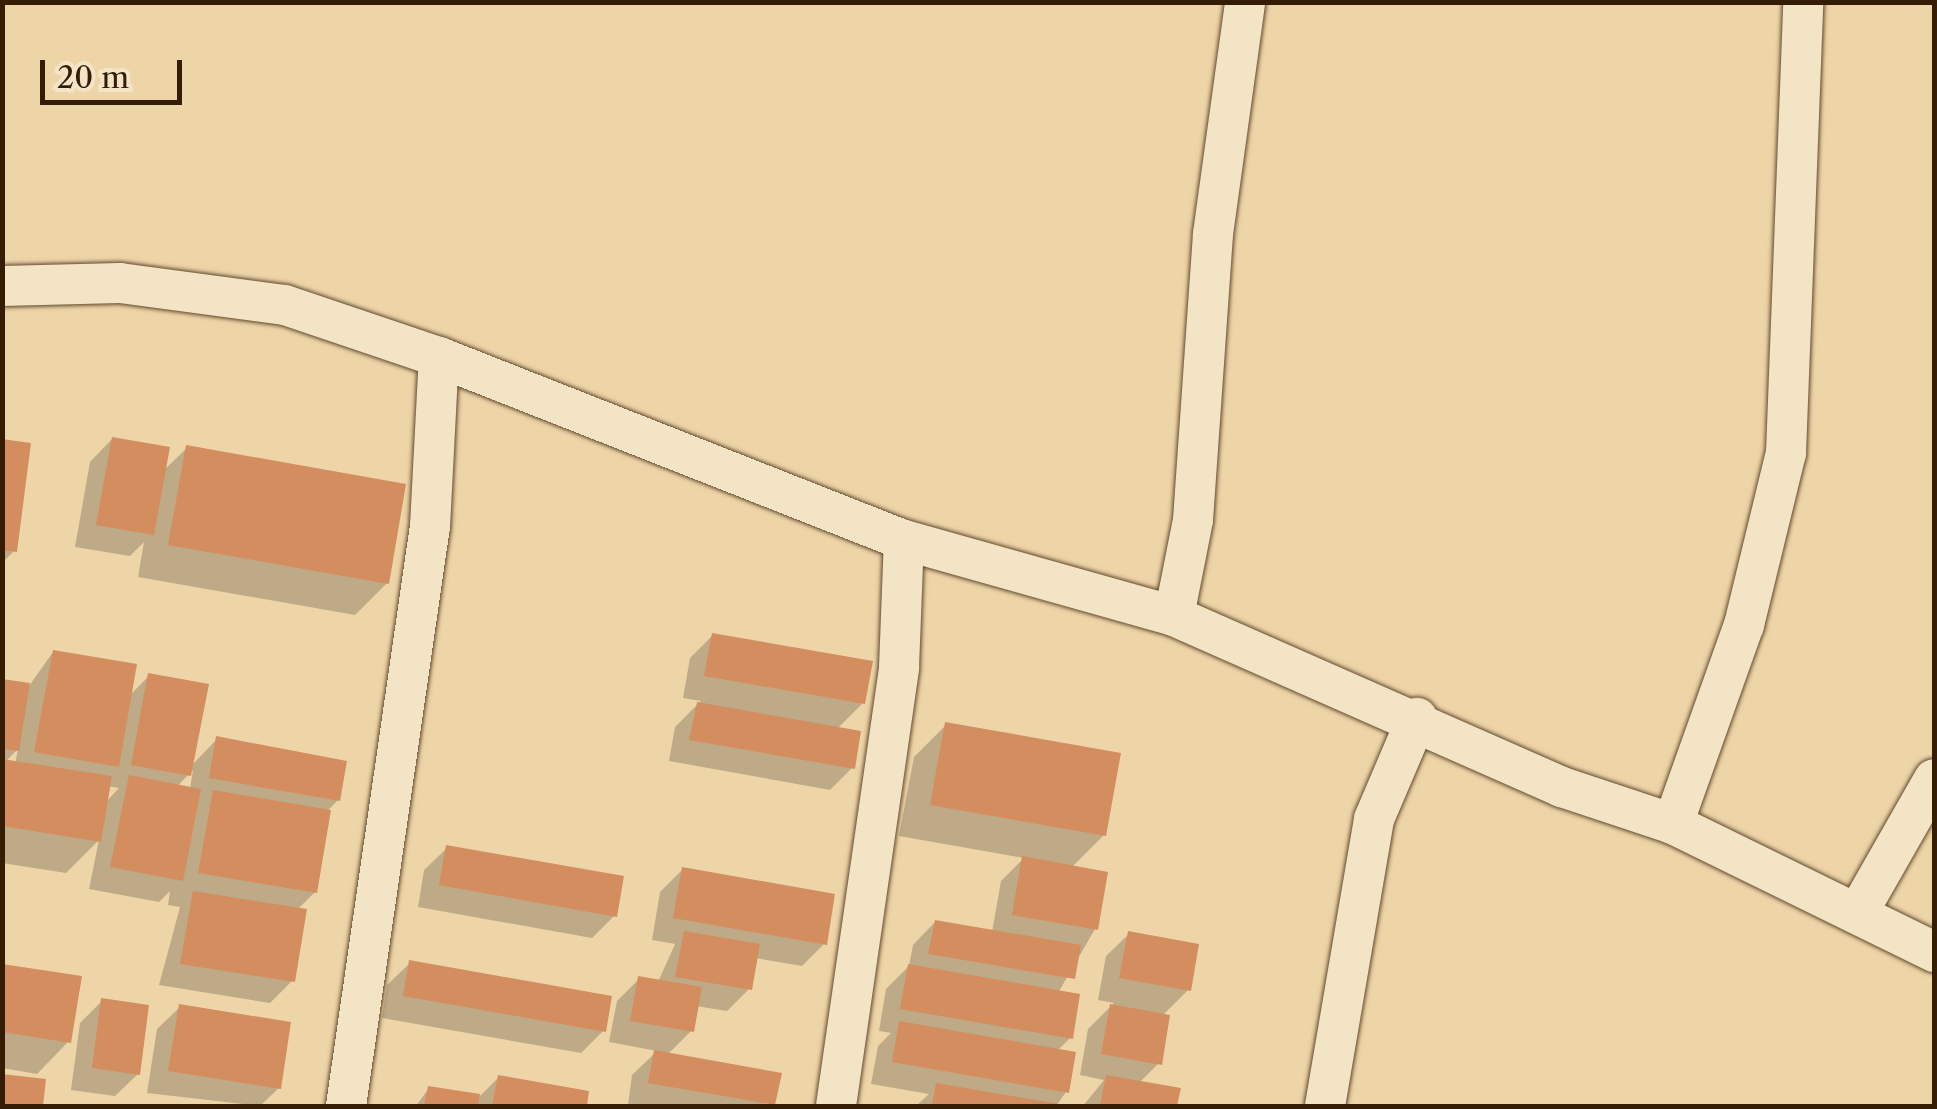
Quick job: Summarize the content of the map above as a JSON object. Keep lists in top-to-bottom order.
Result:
{
  "scale_bar": "20 m"
}
